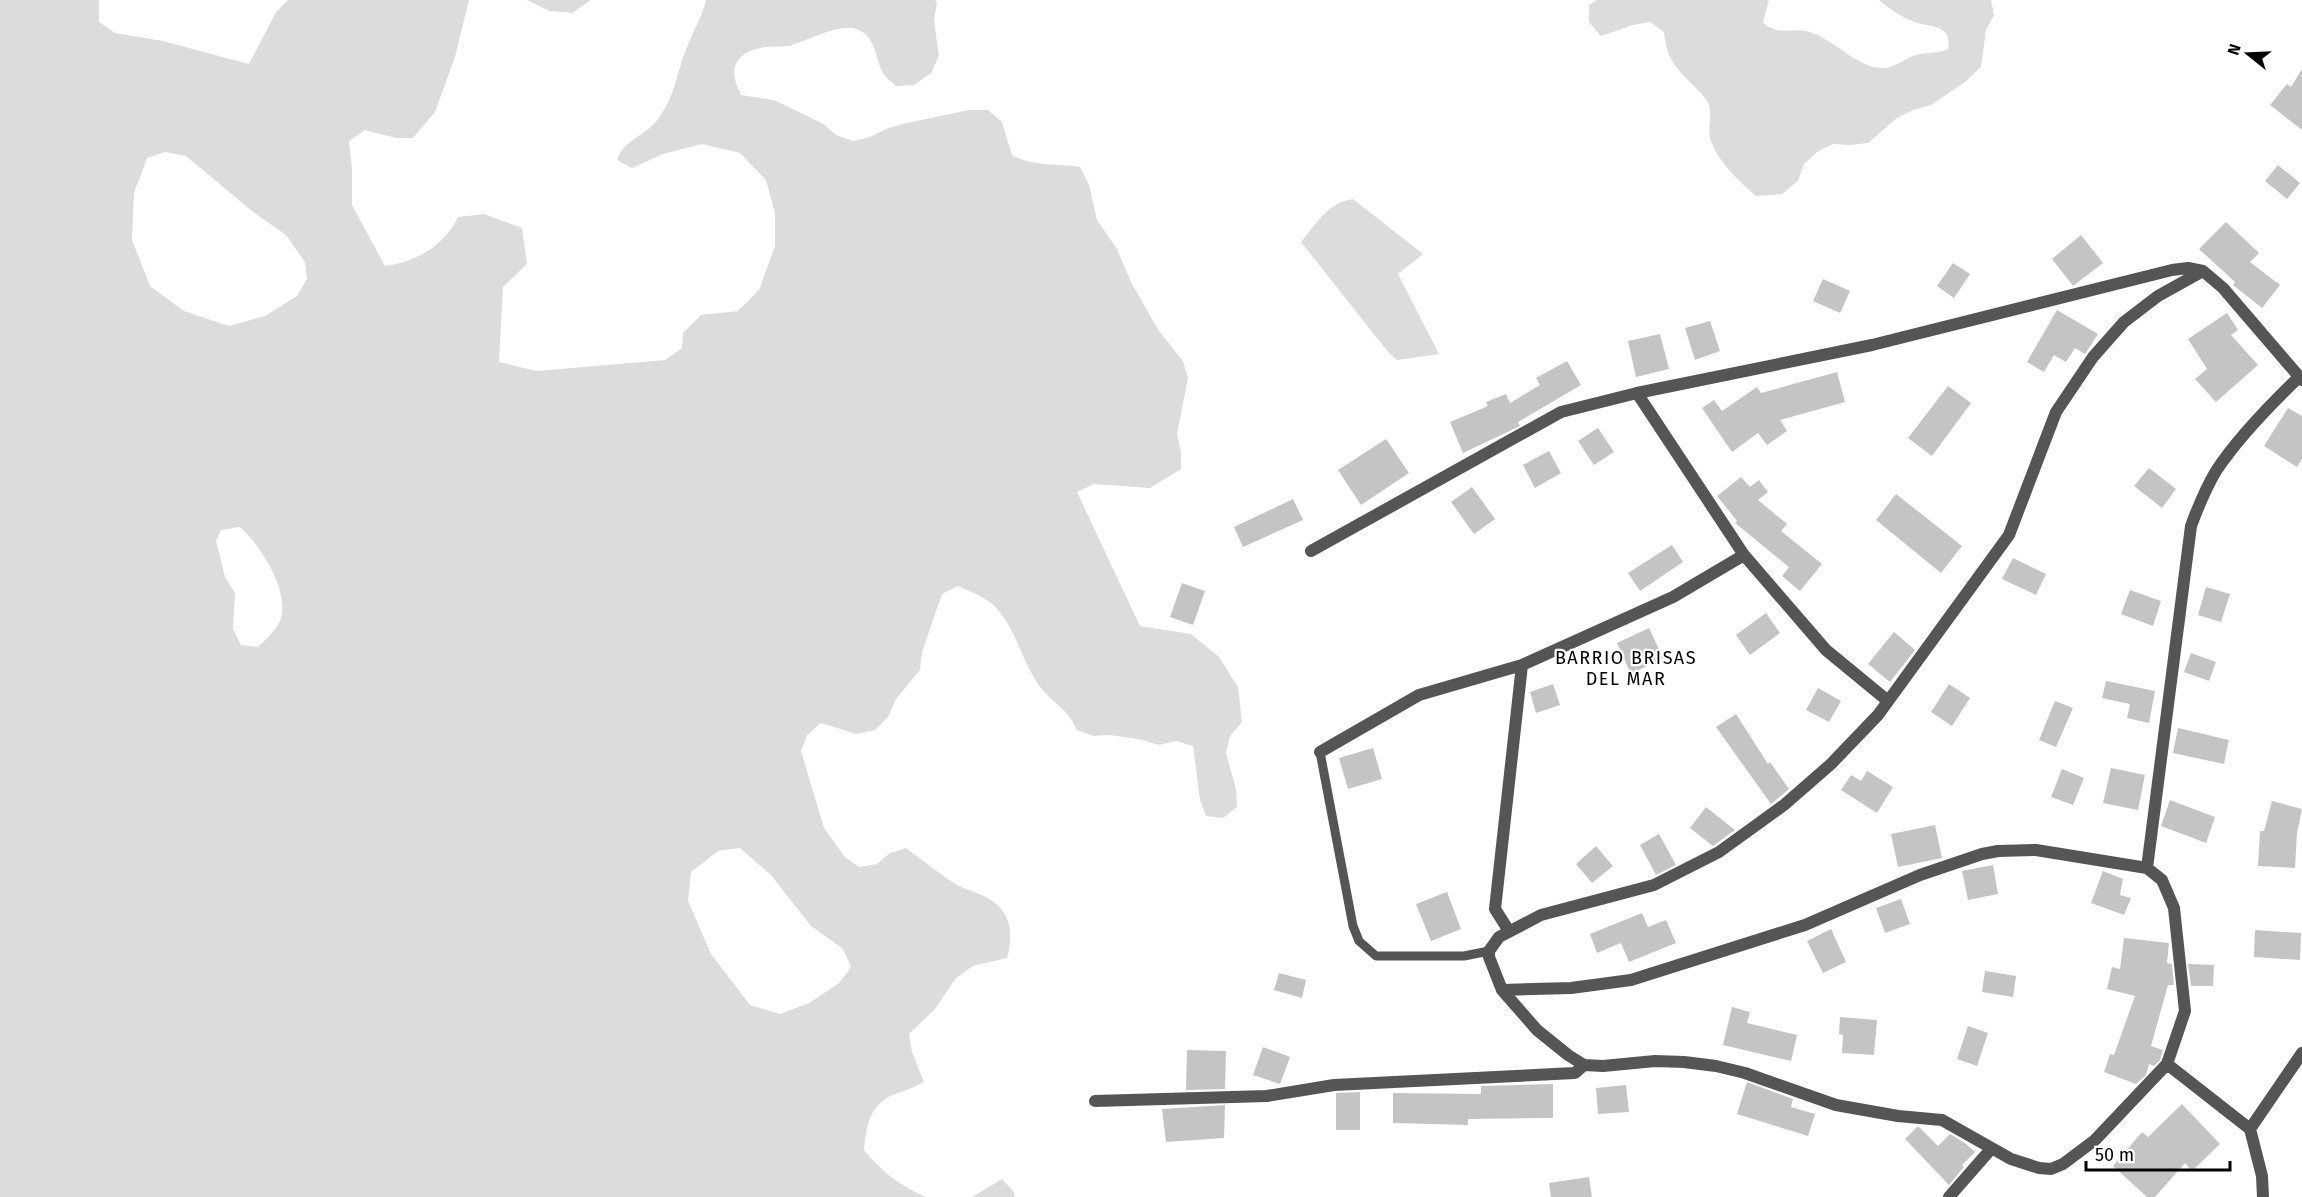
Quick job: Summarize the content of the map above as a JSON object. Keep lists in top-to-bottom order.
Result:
{
  "districts": ["BARRIO BRISAS DEL MAR"],
  "scale_bar": "50 m",
  "north": "left"
}
